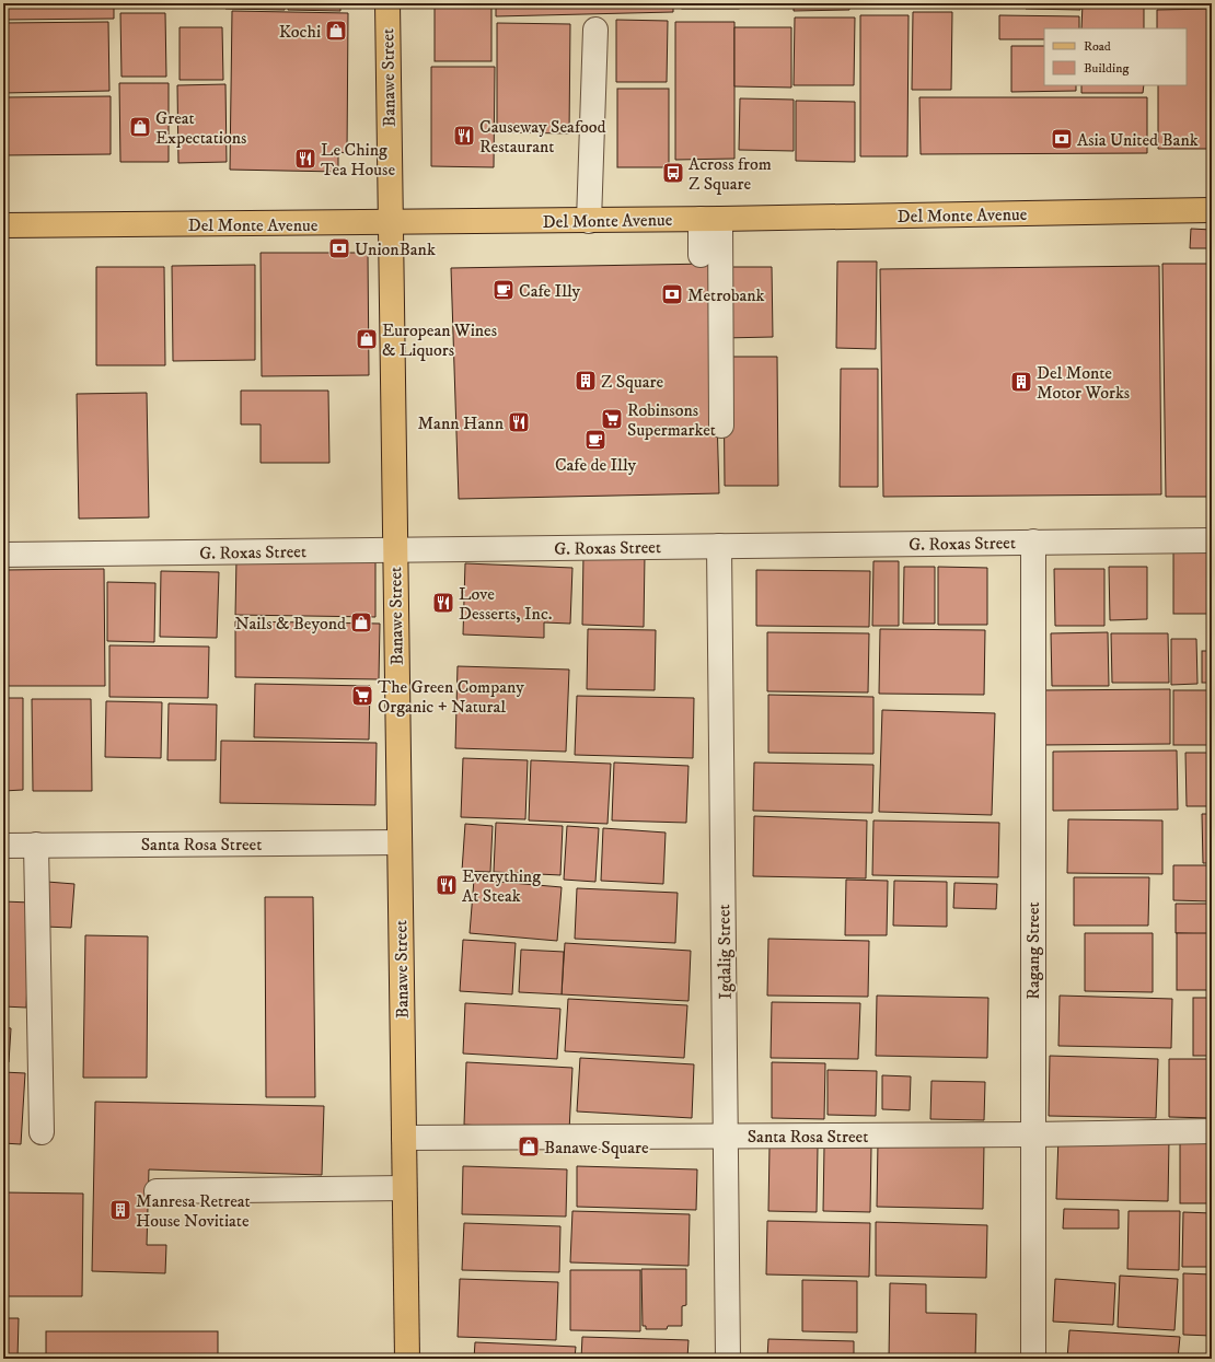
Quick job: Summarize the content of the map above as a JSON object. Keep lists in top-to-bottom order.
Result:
{
  "streets": {
    "main road": ["Banawe Street", "Del Monte Avenue"],
    "street": [
      "G. Roxas Street",
      "Santa Rosa Street",
      "Ragang Street",
      "Igdalig Street"
    ]
  },
  "crossings": [
    ["Banawe Street", "Del Monte Avenue"],
    ["Banawe Street", "G. Roxas Street"],
    ["Banawe Street", "Santa Rosa Street"],
    ["G. Roxas Street", "Ragang Street"],
    ["G. Roxas Street", "Igdalig Street"],
    ["Santa Rosa Street", "Ragang Street"],
    ["Santa Rosa Street", "Igdalig Street"]
  ],
  "places": {
    "shop": [
      "Kochi",
      "Great Expectations",
      "European Wines & Liquors",
      "Nails & Beyond",
      "Banawe Square"
    ],
    "restaurant": [
      "Causeway Seafood Restaurant",
      "Le Ching Tea House",
      "Mann Hann",
      "Love Desserts, Inc.",
      "Everything At Steak"
    ],
    "bank": ["Asia United Bank", "UnionBank", "Metrobank"],
    "bus stop": ["Across from Z Square"],
    "cafe": ["Cafe Illy", "Cafe de Illy"],
    "building": ["Z Square", "Del Monte Motor Works", "Manresa Retreat House Novitiate"],
    "supermarket": ["Robinsons Supermarket", "The Green Company Organic + Natural"]
  },
  "legend": ["Road", "Building"]
}
